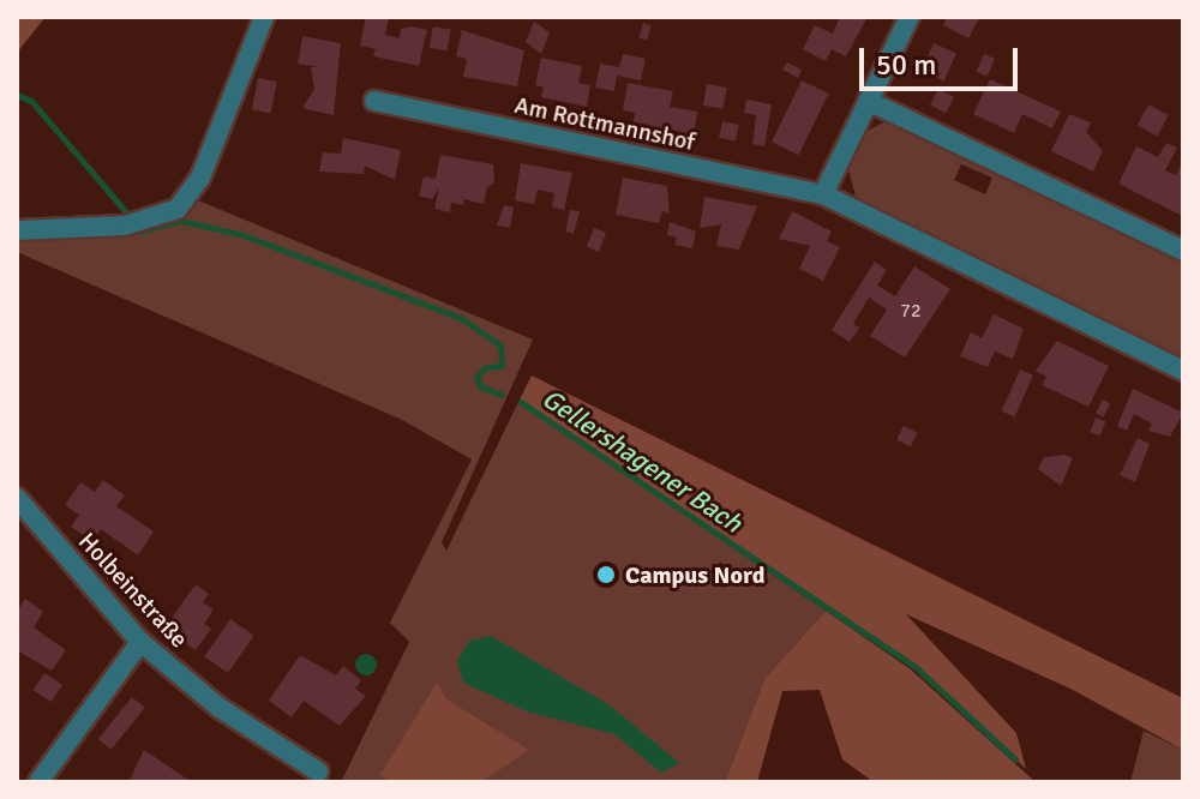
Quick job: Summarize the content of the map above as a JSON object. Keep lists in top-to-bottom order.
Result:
{
  "streets": {
    "street": ["Am Rottmannshof", "Holbeinstraße"]
  },
  "water": ["Gellershagener Bach"],
  "places": ["Campus Nord"],
  "house_numbers": ["72"],
  "scale_bar": "50 m"
}
